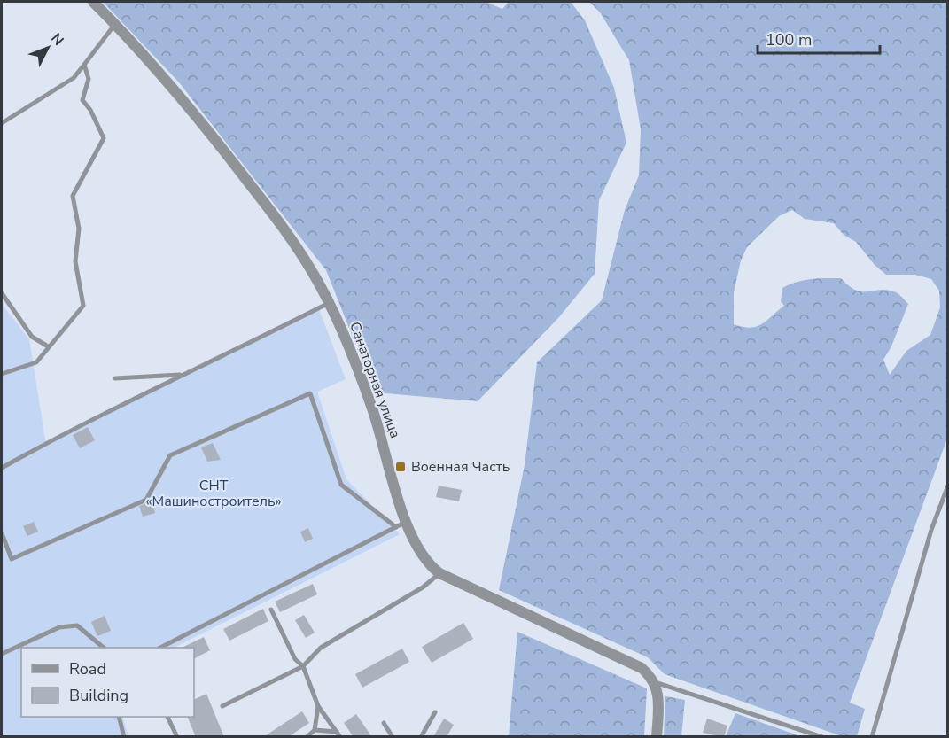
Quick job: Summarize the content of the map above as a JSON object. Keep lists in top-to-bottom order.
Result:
{
  "streets": {
    "street": ["Санаторная улица"]
  },
  "parks": ["СНТ «Машиностроитель»"],
  "places": {
    "transit": ["Военная Часть"]
  },
  "legend": ["Road", "Building"],
  "scale_bar": "100 m",
  "north": "top right"
}
